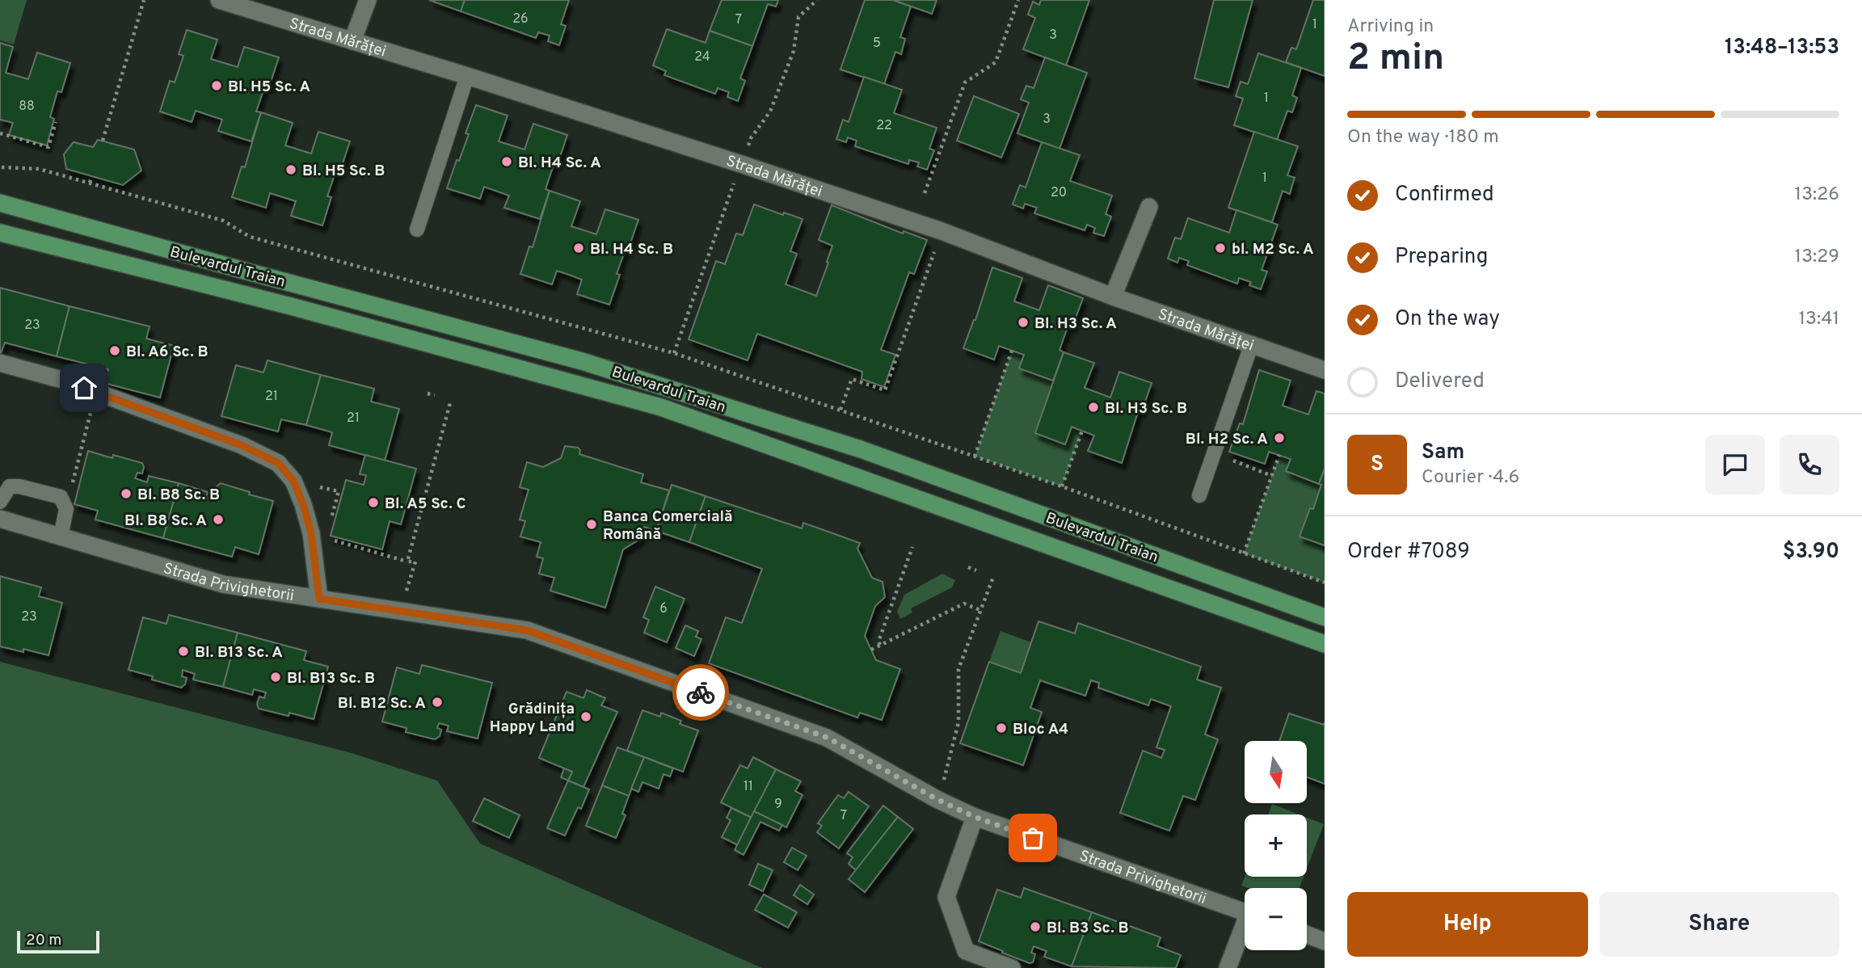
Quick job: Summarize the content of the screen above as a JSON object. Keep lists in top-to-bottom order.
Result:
{
  "streets": {
    "main road": ["Bulevardul Traian"],
    "street": ["Strada Mărăței", "Strada Privighetorii"]
  },
  "places": [
    "Bl. H5 Sc. A",
    "Bl. H4 Sc. A",
    "Bl. H5 Sc. B",
    "Bl. H4 Sc. B",
    "bl. M2 Sc. A",
    "Bl. H3 Sc. A",
    "Bl. A6 Sc. B",
    "Bl. H3 Sc. B",
    "Bl. H2 Sc. A",
    "Bl. B8 Sc. B",
    "Bl. A5 Sc. C",
    "Bl. B8 Sc. A",
    "Banca Comercială Română",
    "Bl. B13 Sc. A",
    "Bl. B13 Sc. B",
    "Bl. B12 Sc. A",
    "Grădinița Happy Land",
    "Bloc A4",
    "Bl. B3 Sc. B"
  ],
  "house_numbers": [
    "26",
    "7",
    "1",
    "3",
    "5",
    "24",
    "1",
    "88",
    "3",
    "22",
    "1",
    "20",
    "23",
    "21",
    "21",
    "6",
    "23",
    "11",
    "9",
    "7"
  ],
  "scale_bar": "20 m",
  "north": "bottom",
  "page": {
    "heading": ["2 min", "Arriving in", "13:48–13:53"],
    "panel": [
      "Sam",
      "Courier · 4.6",
      "Order #7089",
      "$3.90"
    ],
    "bar": "On the way · 180 m",
    "list": [
      ["Confirmed", "13:26"],
      ["Preparing", "13:29"],
      ["On the way", "13:41"],
      "Delivered"
    ],
    "round": "S",
    "map_buttons": ["+", "−"],
    "buttons": ["Help", "Share"],
    "scale": "20 m"
  }
}
